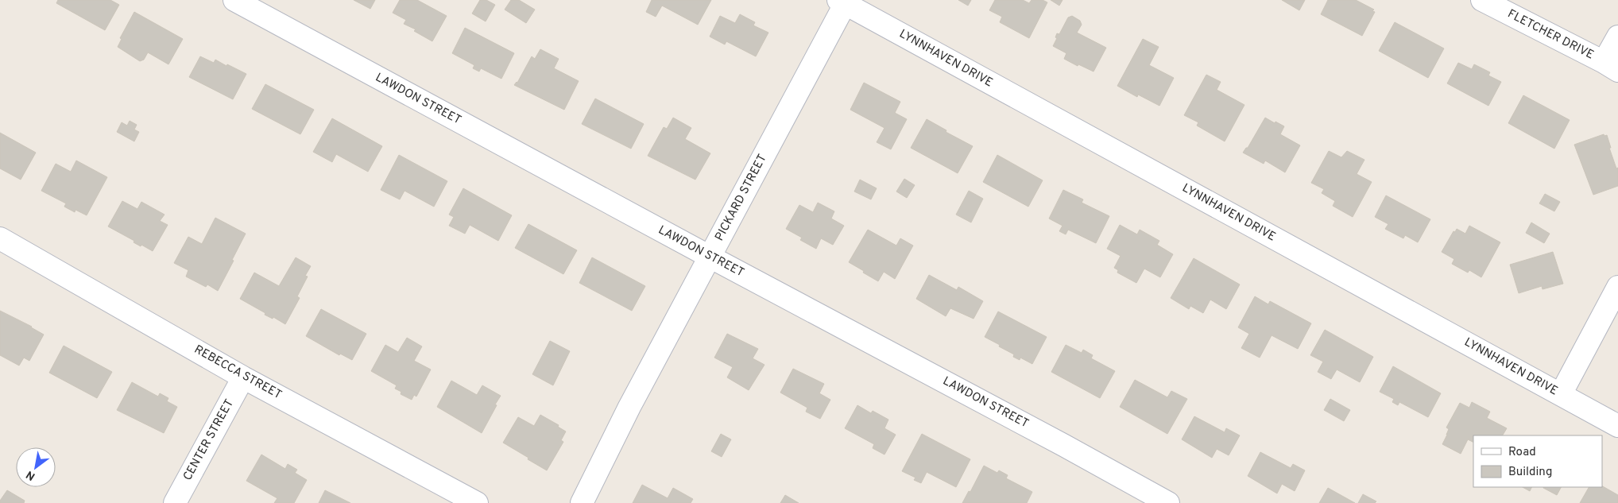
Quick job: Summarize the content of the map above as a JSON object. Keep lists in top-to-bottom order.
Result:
{
  "streets": {
    "street": [
      "FLETCHER DRIVE",
      "LYNNHAVEN DRIVE",
      "LAWDON STREET",
      "PICKARD STREET",
      "REBECCA STREET",
      "CENTER STREET"
    ]
  },
  "crossings": [
    ["LYNNHAVEN DRIVE", "PICKARD STREET"],
    ["LAWDON STREET", "PICKARD STREET"],
    ["REBECCA STREET", "CENTER STREET"]
  ],
  "legend": ["Road", "Building"],
  "north": "bottom left"
}
